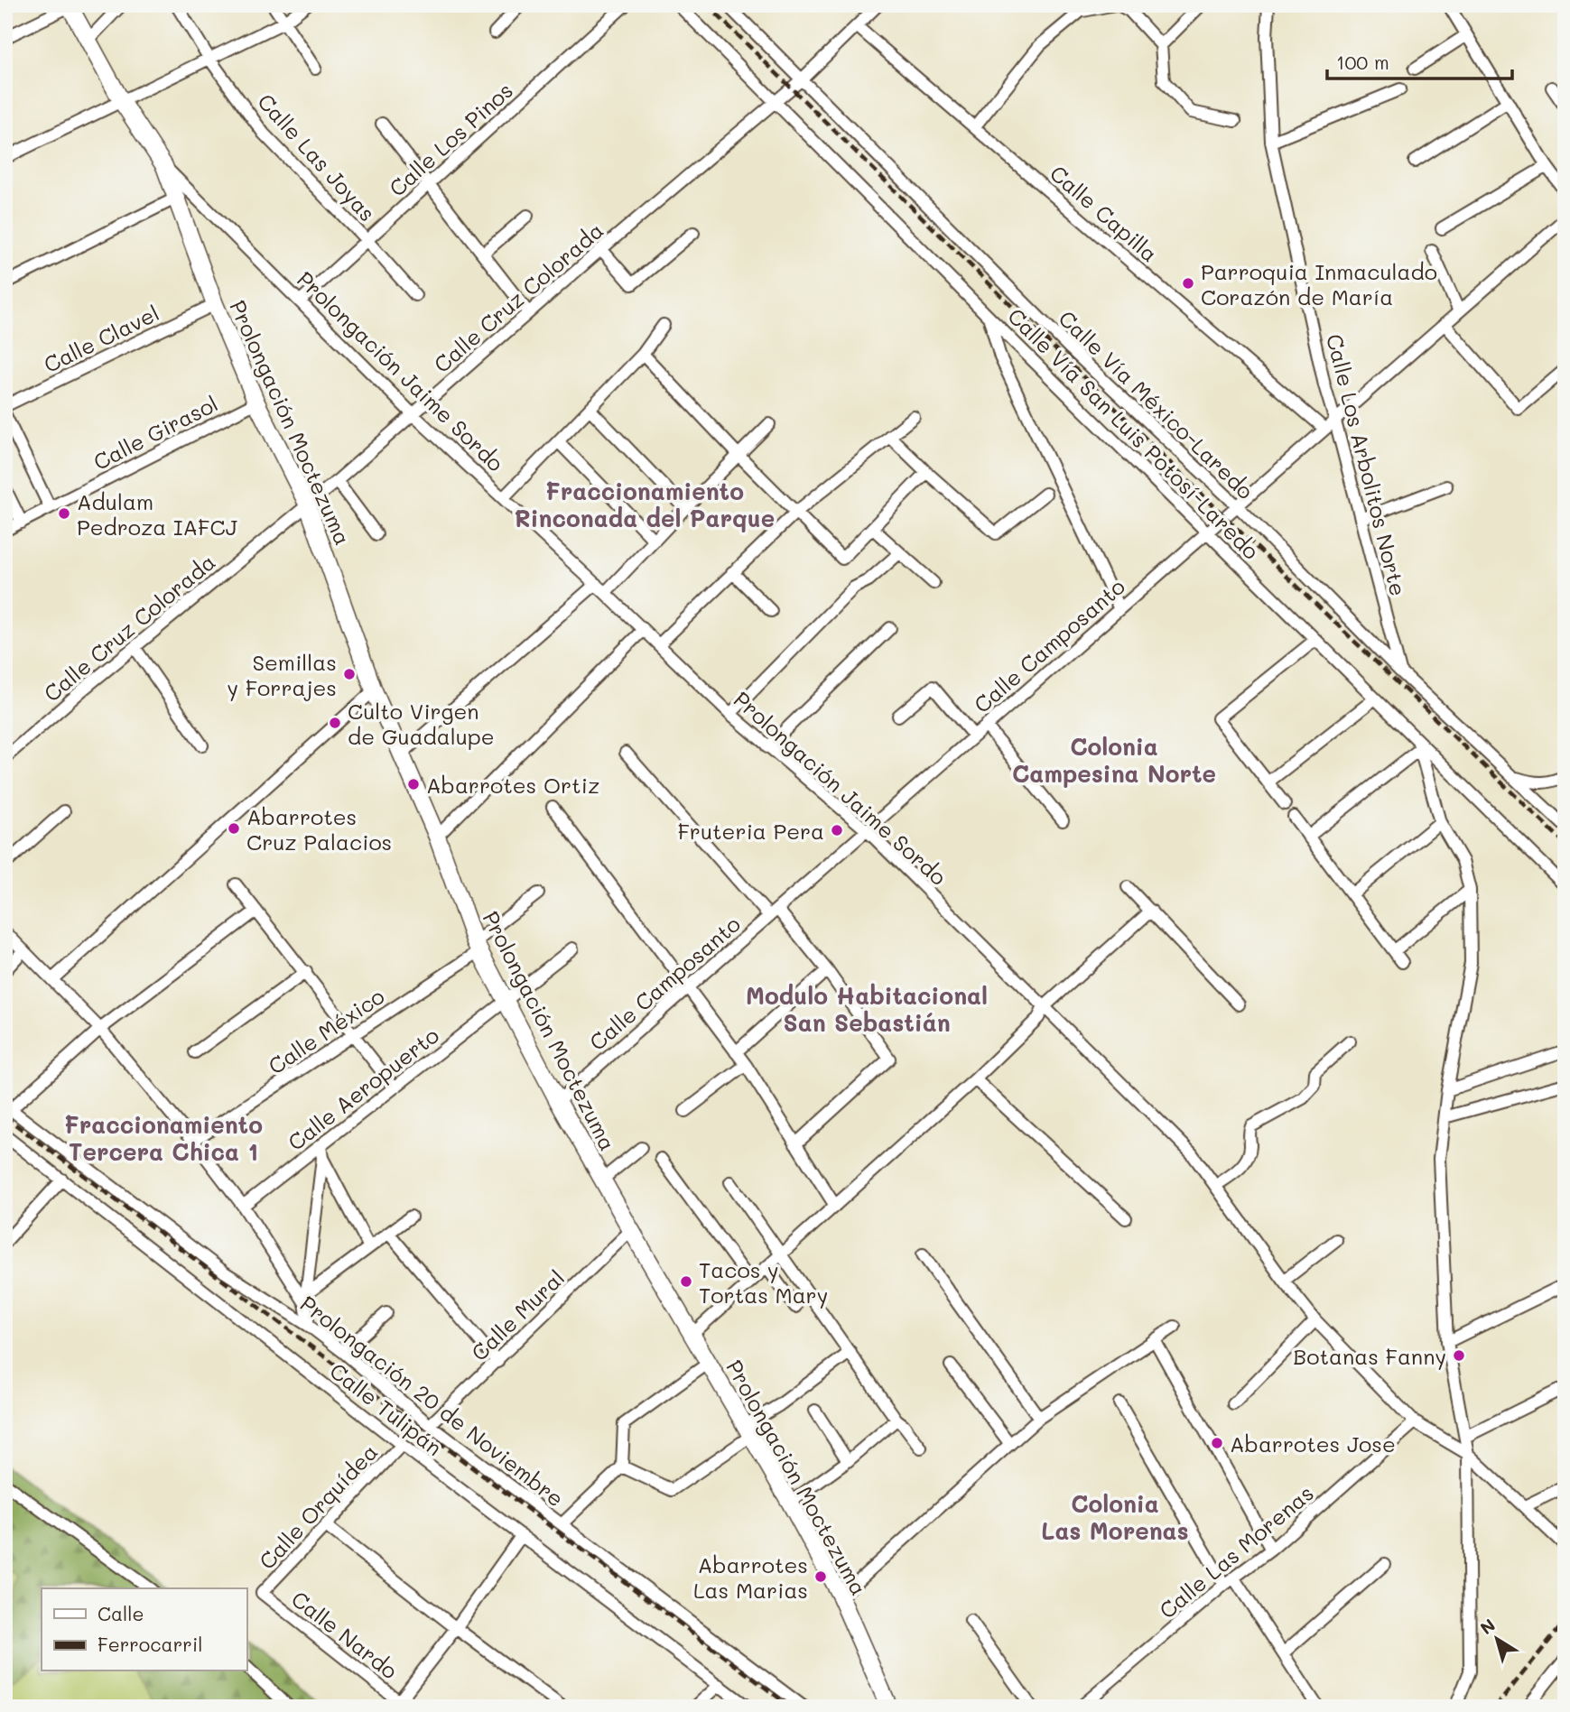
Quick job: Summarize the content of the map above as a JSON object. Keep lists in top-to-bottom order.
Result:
{
  "streets": {
    "main road": ["Prolongación Moctezuma"],
    "street": [
      "Calle Los Pinos",
      "Calle Las Joyas",
      "Calle Capilla",
      "Calle Cruz Colorada",
      "Calle Clavel",
      "Prolongación Jaime Sordo",
      "Calle Vía México-Laredo",
      "Calle Girasol",
      "Calle Vía San Luis Potosí-Laredo",
      "Calle Los Arbolitos Norte",
      "Calle Camposanto",
      "Calle México",
      "Calle Aeropuerto",
      "Calle Mural",
      "Prolongación 20 de Noviembre",
      "Calle Tulipán",
      "Calle Orquídea",
      "Calle Las Morenas",
      "Calle Nardo"
    ]
  },
  "crossings": [
    ["Calle Los Pinos", "Calle Las Joyas"],
    ["Calle Los Pinos", "Prolongación Jaime Sordo"],
    ["Calle Capilla", "Calle Cruz Colorada"],
    ["Calle Capilla", "Calle Camposanto"],
    ["Calle Cruz Colorada", "Prolongación Jaime Sordo"],
    ["Calle Cruz Colorada", "Calle Vía México-Laredo"],
    ["Calle Cruz Colorada", "Prolongación Moctezuma"],
    ["Calle Cruz Colorada", "Calle Vía San Luis Potosí-Laredo"],
    ["Calle Clavel", "Prolongación Moctezuma"],
    ["Prolongación Jaime Sordo", "Prolongación Moctezuma"],
    ["Prolongación Jaime Sordo", "Calle Camposanto"],
    ["Prolongación Jaime Sordo", "Calle Las Morenas"],
    ["Calle Vía México-Laredo", "Calle Los Arbolitos Norte"],
    ["Calle Vía México-Laredo", "Calle Camposanto"],
    ["Prolongación Moctezuma", "Calle Girasol"],
    ["Prolongación Moctezuma", "Calle Camposanto"],
    ["Prolongación Moctezuma", "Calle México"],
    ["Prolongación Moctezuma", "Calle Aeropuerto"],
    ["Prolongación Moctezuma", "Calle Mural"],
    ["Calle Vía San Luis Potosí-Laredo", "Calle Camposanto"],
    ["Calle Los Arbolitos Norte", "Calle Camposanto"],
    ["Calle Mural", "Prolongación 20 de Noviembre"],
    ["Calle Tulipán", "Calle Orquídea"],
    ["Calle Orquídea", "Calle Nardo"]
  ],
  "districts": [
    "Fraccionamiento Rinconada del Parque",
    "Colonia Campesina Norte",
    "Modulo Habitacional San Sebastián",
    "Fraccionamiento Tercera Chica 1",
    "Colonia Las Morenas"
  ],
  "places": [
    "Parroquia Inmaculado Corazón de María",
    "Adulam Pedroza IAFCJ",
    "Semillas y Forrajes",
    "Culto Virgen de Guadalupe",
    "Abarrotes Ortiz",
    "Abarrotes Cruz Palacios",
    "Fruteria Pera",
    "Tacos y Tortas Mary",
    "Botanas Fanny",
    "Abarrotes Jose",
    "Abarrotes Las Marias"
  ],
  "legend": ["Calle", "Ferrocarril"],
  "scale_bar": "100 m",
  "north": "top left"
}
